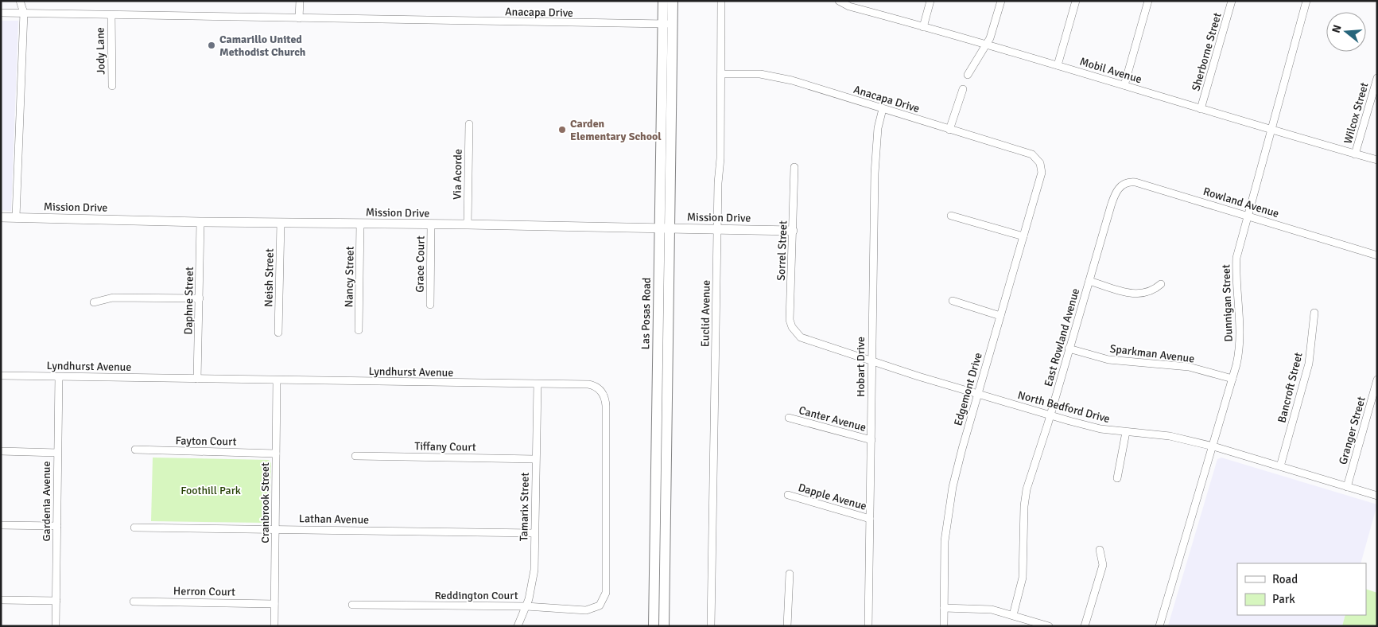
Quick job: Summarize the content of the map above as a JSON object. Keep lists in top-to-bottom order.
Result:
{
  "streets": {
    "main road": ["Las Posas Road"],
    "street": [
      "Anacapa Drive",
      "Jody Lane",
      "Sherborne Street",
      "Mobil Avenue",
      "Wilcox Street",
      "Via Acorde",
      "Rowland Avenue",
      "Mission Drive",
      "Sorrel Street",
      "Grace Court",
      "Nancy Street",
      "Neish Street",
      "Daphne Street",
      "Dunnigan Street",
      "Euclid Avenue",
      "East Rowland Avenue",
      "Sparkman Avenue",
      "Lyndhurst Avenue",
      "Hobart Drive",
      "Bancroft Street",
      "Edgemont Drive",
      "North Bedford Drive",
      "Canter Avenue",
      "Granger Street",
      "Fayton Court",
      "Tiffany Court",
      "Dapple Avenue",
      "Gardenia Avenue",
      "Cranbrook Street",
      "Tamarix Street",
      "Lathan Avenue",
      "Herron Court",
      "Reddington Court"
    ]
  },
  "crossings": [
    ["Anacapa Drive", "Jody Lane"],
    ["Anacapa Drive", "Las Posas Road"],
    ["Anacapa Drive", "Euclid Avenue"],
    ["Anacapa Drive", "Hobart Drive"],
    ["Anacapa Drive", "Edgemont Drive"],
    ["Sherborne Street", "Mobil Avenue"],
    ["Mobil Avenue", "Wilcox Street"],
    ["Mobil Avenue", "Dunnigan Street"],
    ["Via Acorde", "Mission Drive"],
    ["Rowland Avenue", "Dunnigan Street"],
    ["Rowland Avenue", "East Rowland Avenue"],
    ["Mission Drive", "Sorrel Street"],
    ["Mission Drive", "Grace Court"],
    ["Mission Drive", "Nancy Street"],
    ["Mission Drive", "Neish Street"],
    ["Mission Drive", "Daphne Street"],
    ["Mission Drive", "Las Posas Road"],
    ["Mission Drive", "Euclid Avenue"],
    ["Sorrel Street", "North Bedford Drive"],
    ["Daphne Street", "Lyndhurst Avenue"],
    ["Dunnigan Street", "Sparkman Avenue"],
    ["Dunnigan Street", "North Bedford Drive"],
    ["East Rowland Avenue", "Sparkman Avenue"],
    ["East Rowland Avenue", "North Bedford Drive"],
    ["Lyndhurst Avenue", "Gardenia Avenue"],
    ["Lyndhurst Avenue", "Cranbrook Street"],
    ["Lyndhurst Avenue", "Tamarix Street"],
    ["Lyndhurst Avenue", "Reddington Court"],
    ["Hobart Drive", "North Bedford Drive"],
    ["Hobart Drive", "Canter Avenue"],
    ["Hobart Drive", "Dapple Avenue"],
    ["Bancroft Street", "North Bedford Drive"],
    ["Edgemont Drive", "North Bedford Drive"],
    ["North Bedford Drive", "Granger Street"],
    ["Fayton Court", "Cranbrook Street"],
    ["Tiffany Court", "Tamarix Street"],
    ["Cranbrook Street", "Lathan Avenue"],
    ["Cranbrook Street", "Herron Court"],
    ["Tamarix Street", "Lathan Avenue"],
    ["Tamarix Street", "Reddington Court"]
  ],
  "parks": ["Foothill Park"],
  "places": ["Camarillo United Methodist Church", "Carden Elementary School"],
  "legend": ["Road", "Park"],
  "north": "left"
}
